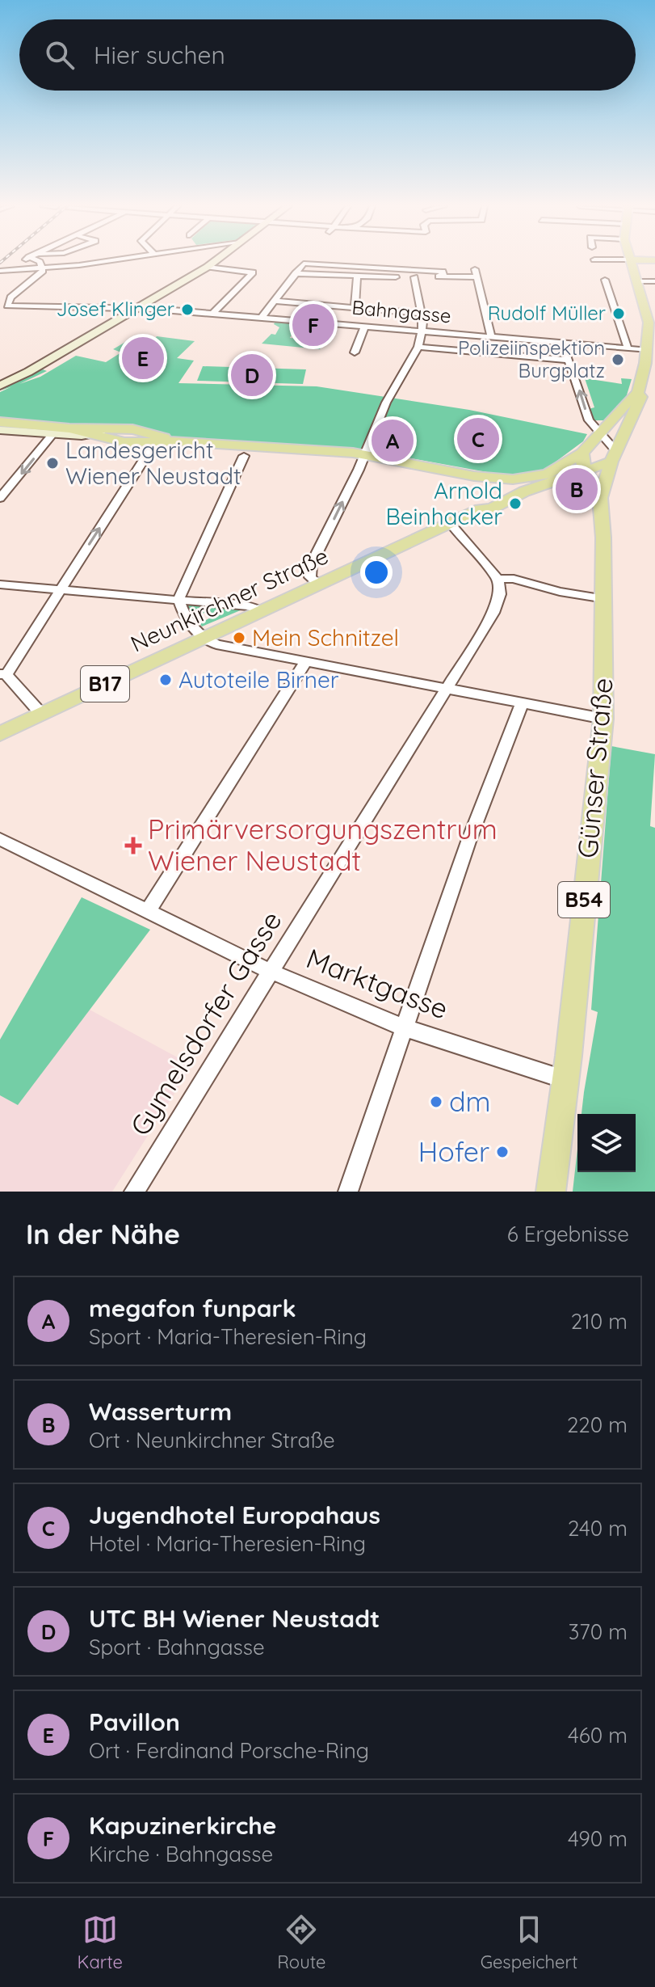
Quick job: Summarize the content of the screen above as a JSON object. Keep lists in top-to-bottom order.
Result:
{
  "streets": {
    "main road": [
      "Neunkirchner Straße",
      "B17",
      "Günser Straße",
      "B54"
    ],
    "street": ["Bahngasse", "Marktgasse", "Gymelsdorfer Gasse"]
  },
  "crossings": [
    ["Neunkirchner Straße", "B17"],
    ["Neunkirchner Straße", "B54"],
    ["Günser Straße", "B54"],
    ["Günser Straße", "Marktgasse"],
    ["Marktgasse", "Gymelsdorfer Gasse"]
  ],
  "places": {
    "other": [
      "Josef Klinger",
      "Rudolf Müller",
      "Polizeiinspektion Burgplatz",
      "Landesgericht Wiener Neustadt",
      "Arnold Beinhacker",
      "Mein Schnitzel",
      "Autoteile Birner",
      "dm",
      "Hofer"
    ],
    "health": ["Primärversorgungszentrum Wiener Neustadt"]
  },
  "page": {
    "search": "Hier suchen",
    "pins": [
      "F",
      "E",
      "D",
      "C",
      "A",
      "B"
    ],
    "heading": ["In der Nähe", "6 Ergebnisse"],
    "list": [
      {
        "mark": "A",
        "name": "megafon funpark",
        "note": "Sport · Maria-Theresien-Ring",
        "value": "210 m"
      },
      {
        "mark": "B",
        "name": "Wasserturm",
        "note": "Ort · Neunkirchner Straße",
        "value": "220 m"
      },
      {
        "mark": "C",
        "name": "Jugendhotel Europahaus",
        "note": "Hotel · Maria-Theresien-Ring",
        "value": "240 m"
      },
      {
        "mark": "D",
        "name": "UTC BH Wiener Neustadt",
        "note": "Sport · Bahngasse",
        "value": "370 m"
      },
      {
        "mark": "E",
        "name": "Pavillon",
        "note": "Ort · Ferdinand Porsche-Ring",
        "value": "460 m"
      },
      {
        "mark": "F",
        "name": "Kapuzinerkirche",
        "note": "Kirche · Bahngasse",
        "value": "490 m"
      }
    ],
    "nav": ["Karte", "Route", "Gespeichert"]
  }
}
